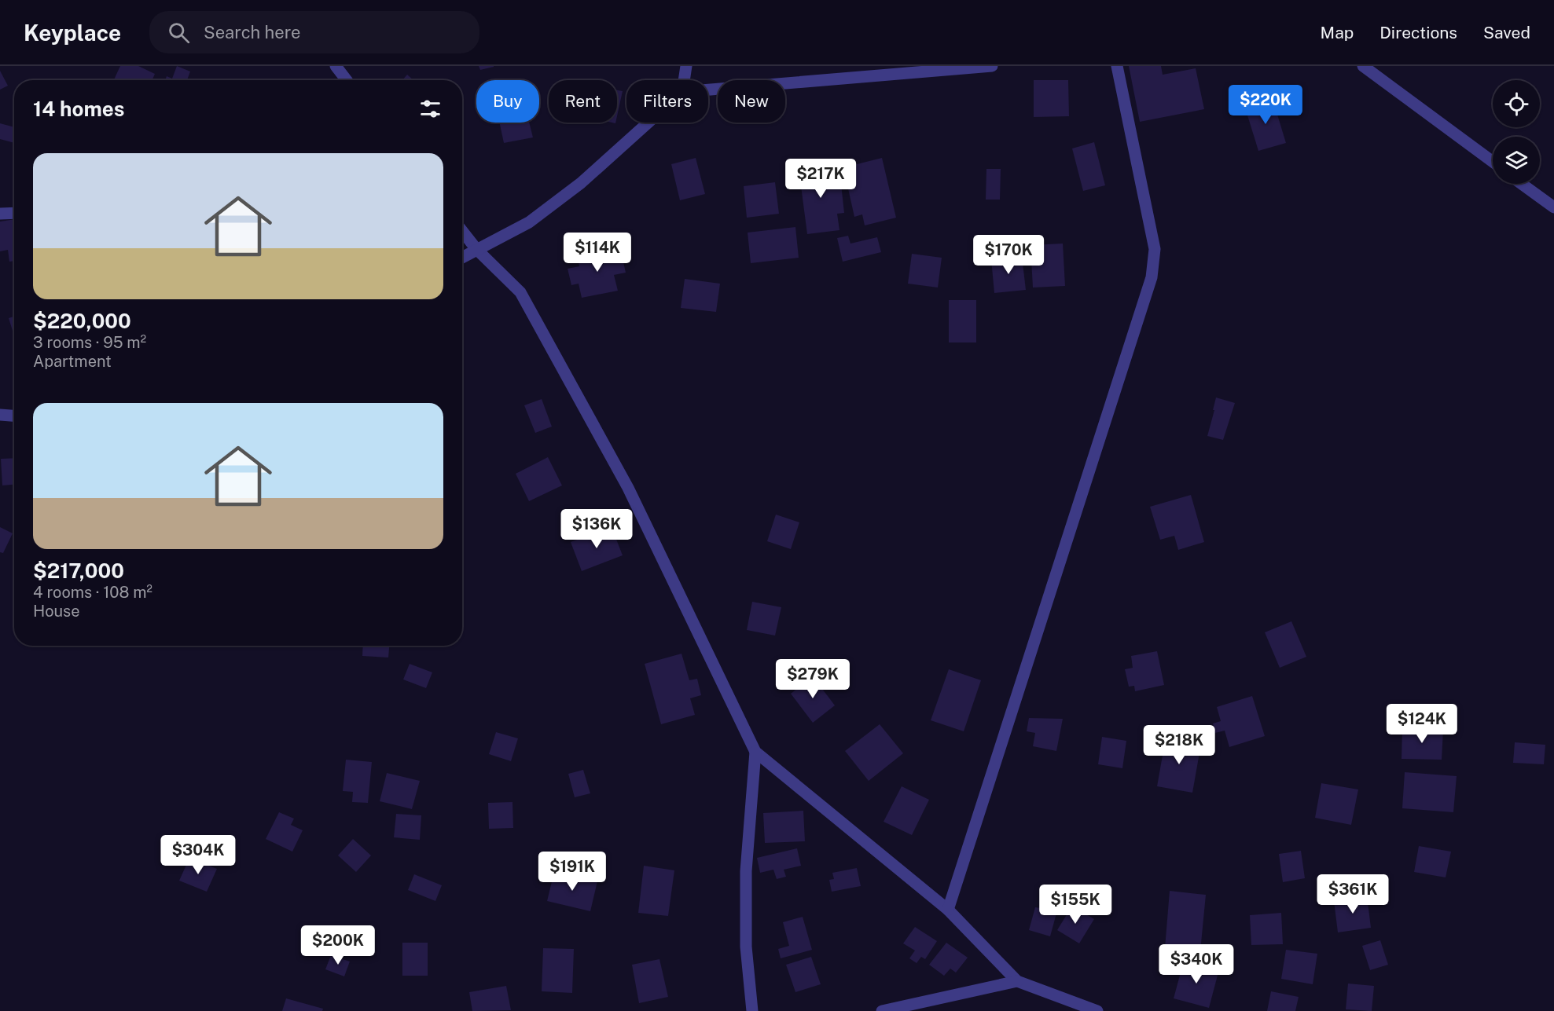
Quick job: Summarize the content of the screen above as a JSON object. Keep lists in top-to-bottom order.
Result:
{
  "page": {
    "header": "Keyplace",
    "search": "Search here",
    "nav": ["Map", "Directions", "Saved"],
    "chip": [
      "Buy",
      "Rent",
      "Filters",
      "New"
    ],
    "heading": "14 homes",
    "price": [
      "$220K",
      "$217K",
      "$114K",
      "$170K",
      "$136K",
      "$279K",
      "$124K",
      "$218K",
      "$304K",
      "$191K",
      "$361K",
      "$155K",
      "$200K",
      "$340K"
    ],
    "list": [
      {
        "name": "$220,000",
        "note": "3 rooms · 95 m² · Apartment"
      },
      {
        "name": "$217,000",
        "note": "4 rooms · 108 m² · House"
      }
    ]
  }
}
